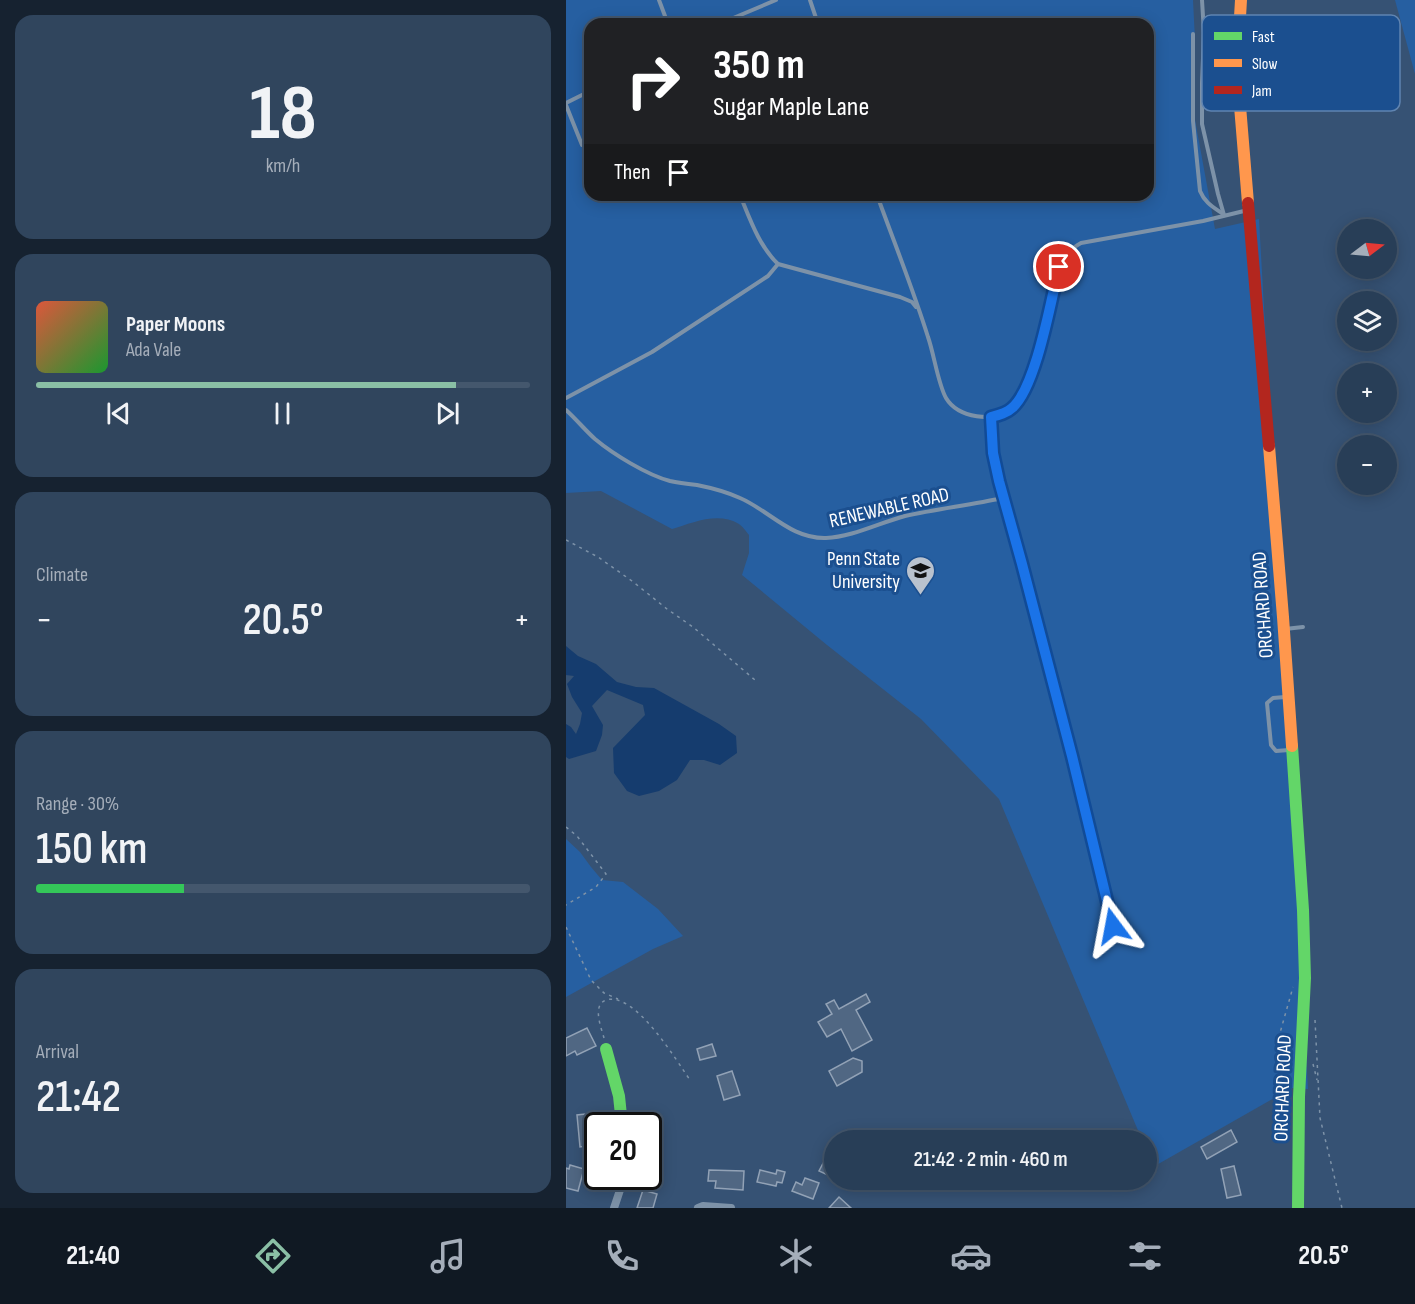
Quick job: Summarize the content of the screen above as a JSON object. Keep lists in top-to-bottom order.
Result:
{
  "streets": {
    "street": ["ORCHARD ROAD"],
    "lane": ["RENEWABLE ROAD"]
  },
  "places": {
    "school or university": ["Penn State University"]
  },
  "legend": ["Fast", "Slow", "Jam"],
  "north": "right",
  "page": {
    "tile": [
      ["18", "km/h"],
      "Climate",
      ["Range · 30%", "150 km"],
      ["Arrival", "21:42"]
    ],
    "turn": ["350 m", "Sugar Maple Lane"],
    "then": "Then",
    "map_buttons": ["+", "−"],
    "song": ["Paper Moons", "Ada Vale"],
    "heat": ["−", "20.5°", "+"],
    "limit": "20",
    "trip": "21:42 · 2 min · 460 m",
    "tabs": ["21:40", "20.5°"]
  }
}
